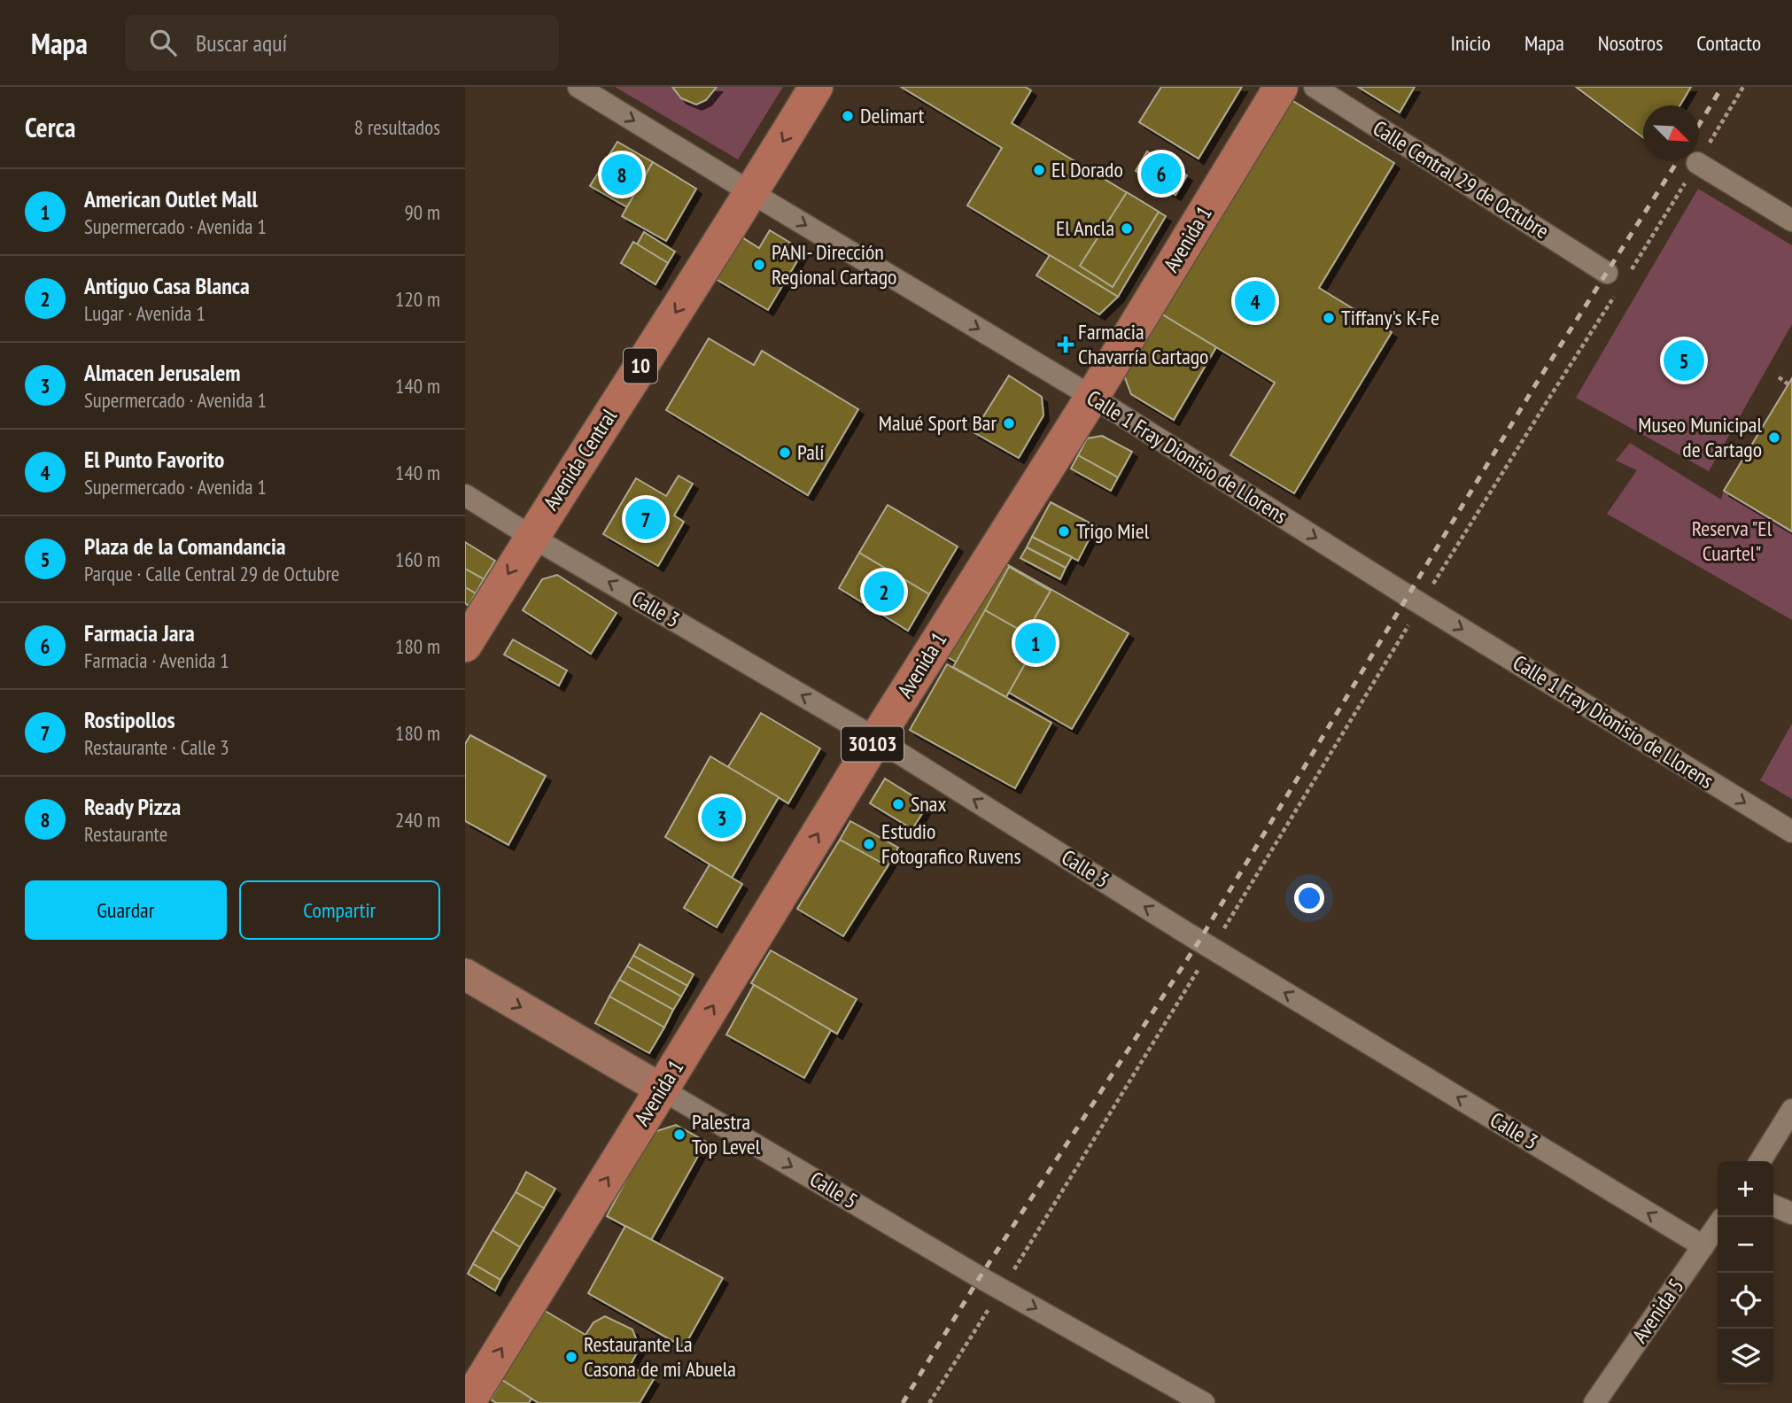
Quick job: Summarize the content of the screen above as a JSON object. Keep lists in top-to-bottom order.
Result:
{
  "streets": {
    "main road": [
      "Avenida 1",
      "10",
      "Avenida Central",
      "30103",
      "Calle 5"
    ],
    "street": [
      "Calle Central 29 de Octubre",
      "Calle 1 Fray Dionisio de Llorens",
      "Calle 3",
      "Avenida 5"
    ]
  },
  "crossings": [
    ["Avenida 1", "Calle 1 Fray Dionisio de Llorens"],
    ["Avenida 1", "Calle 3"],
    ["Avenida 1", "Calle 5"],
    ["Calle 1 Fray Dionisio de Llorens", "Avenida Central"],
    ["Avenida Central", "Calle 3"],
    ["Calle 3", "Avenida 5"]
  ],
  "one_way": [
    "Avenida 1",
    "Calle 1 Fray Dionisio de Llorens",
    "Avenida Central",
    "Calle 3",
    "Calle 5"
  ],
  "parks": ["Reserva \"El Cuartel\""],
  "places": {
    "other": [
      "Delimart",
      "El Dorado",
      "El Ancla",
      "PANI- Dirección Regional Cartago",
      "Tiffany's K-Fe",
      "Malué Sport Bar",
      "Museo Municipal de Cartago",
      "Palí",
      "Trigo Miel",
      "Snax",
      "Estudio Fotografico Ruvens",
      "Palestra Top Level",
      "Restaurante La Casona de mi Abuela"
    ],
    "health": ["Farmacia Chavarría Cartago"]
  },
  "north": "bottom right",
  "page": {
    "header": "Mapa",
    "search": "Buscar aquí",
    "nav": [
      "Inicio",
      "Mapa",
      "Nosotros",
      "Contacto"
    ],
    "heading": ["Cerca", "8 resultados"],
    "pins": [
      "6",
      "8",
      "4",
      "5",
      "7",
      "2",
      "1",
      "3"
    ],
    "list": [
      {
        "mark": "1",
        "name": "American Outlet Mall",
        "note": "Supermercado · Avenida 1",
        "value": "90 m"
      },
      {
        "mark": "2",
        "name": "Antiguo Casa Blanca",
        "note": "Lugar · Avenida 1",
        "value": "120 m"
      },
      {
        "mark": "3",
        "name": "Almacen Jerusalem",
        "note": "Supermercado · Avenida 1",
        "value": "140 m"
      },
      {
        "mark": "4",
        "name": "El Punto Favorito",
        "note": "Supermercado · Avenida 1",
        "value": "140 m"
      },
      {
        "mark": "5",
        "name": "Plaza de la Comandancia",
        "note": "Parque · Calle Central 29 de Octubre",
        "value": "160 m"
      },
      {
        "mark": "6",
        "name": "Farmacia Jara",
        "note": "Farmacia · Avenida 1",
        "value": "180 m"
      },
      {
        "mark": "7",
        "name": "Rostipollos",
        "note": "Restaurante · Calle 3",
        "value": "180 m"
      },
      {
        "mark": "8",
        "name": "Ready Pizza",
        "note": "Restaurante",
        "value": "240 m"
      }
    ],
    "buttons": ["Guardar", "Compartir"],
    "map_buttons": ["+", "−"]
  }
}
